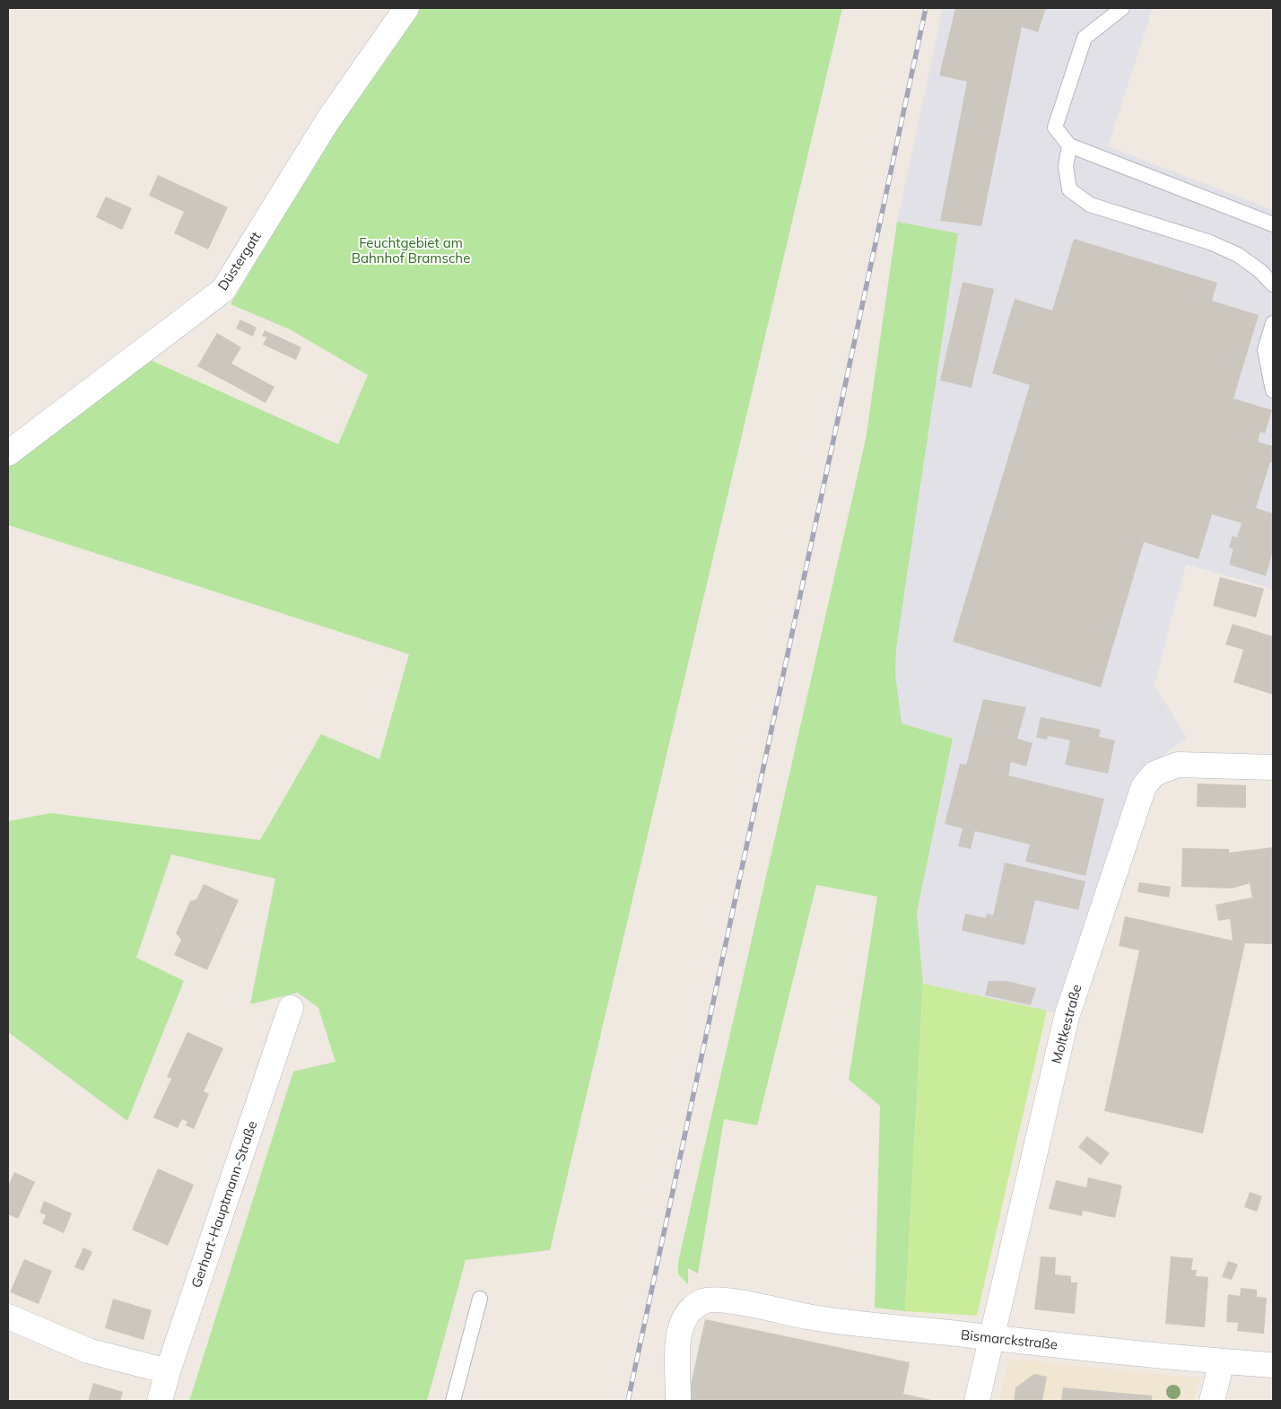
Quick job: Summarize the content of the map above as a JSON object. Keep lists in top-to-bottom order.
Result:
{
  "streets": {
    "street": [
      "Düstergatt",
      "Moltkestraße",
      "Gerhart-Hauptmann-Straße",
      "Bismarckstraße"
    ]
  },
  "crossings": [
    ["Moltkestraße", "Bismarckstraße"]
  ],
  "parks": ["Feuchtgebiet am Bahnhof Bramsche"]
}
